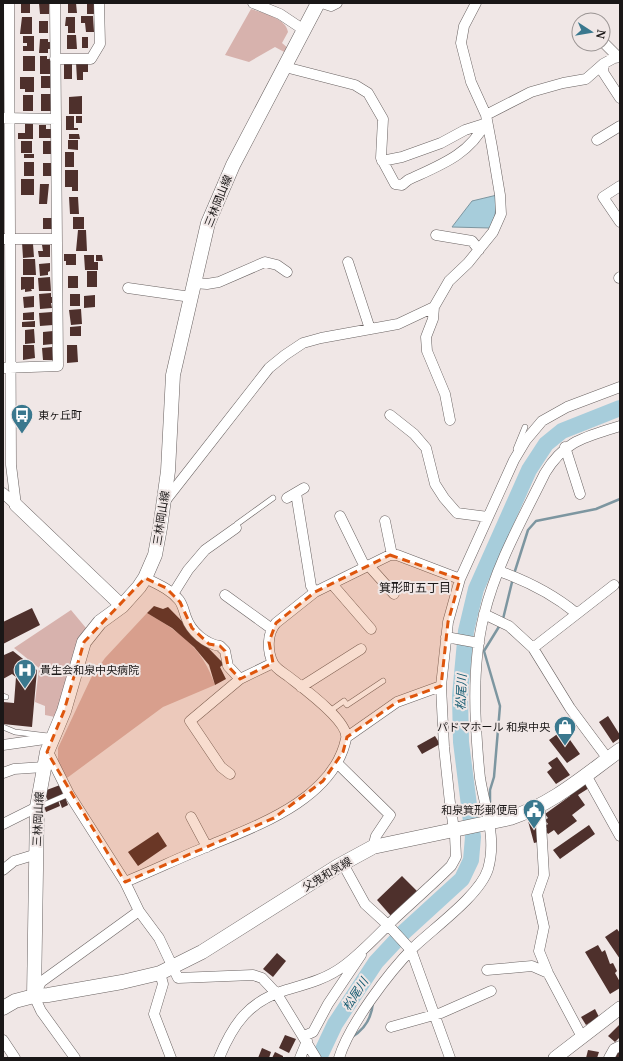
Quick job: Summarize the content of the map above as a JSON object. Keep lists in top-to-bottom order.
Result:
{
  "streets": {
    "main road": ["三林岡山線", "父鬼和気線"]
  },
  "crossings": [
    ["三林岡山線", "父鬼和気線"]
  ],
  "districts": ["箕形町五丁目"],
  "water": ["松尾川"],
  "places": {
    "bus stop": ["東ヶ丘町"],
    "hospital": ["貴生会和泉中央病院"],
    "shop": ["パドマホール 和泉中央"],
    "public building": ["和泉箕形郵便局"]
  },
  "north": "right"
}
